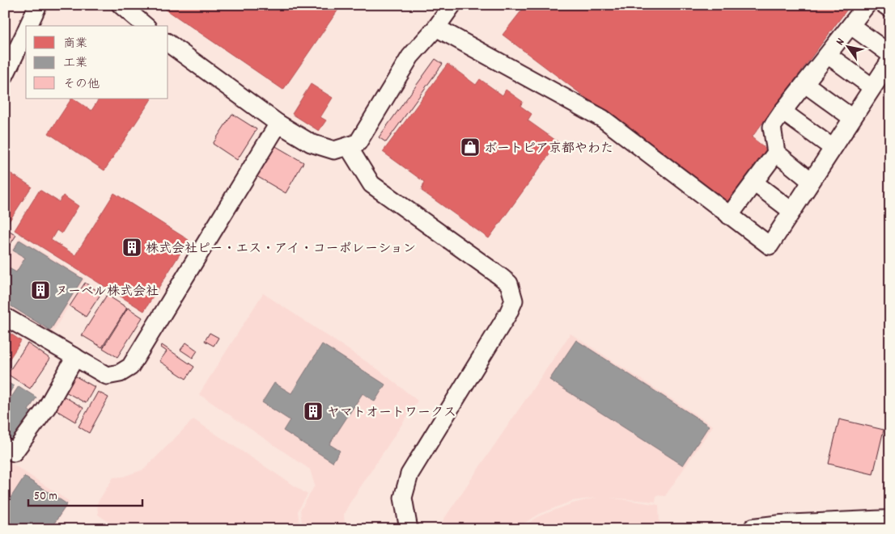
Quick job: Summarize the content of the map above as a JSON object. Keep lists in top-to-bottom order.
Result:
{
  "places": {
    "shop": ["ボートピア京都やわた"],
    "building": ["株式会社ピー・エス・アイ・コーポレーション", "ヌーベル株式会社", "ヤマトオートワークス"]
  },
  "legend": ["商業", "工業", "その他"],
  "scale_bar": "50 m",
  "north": "top left"
}
